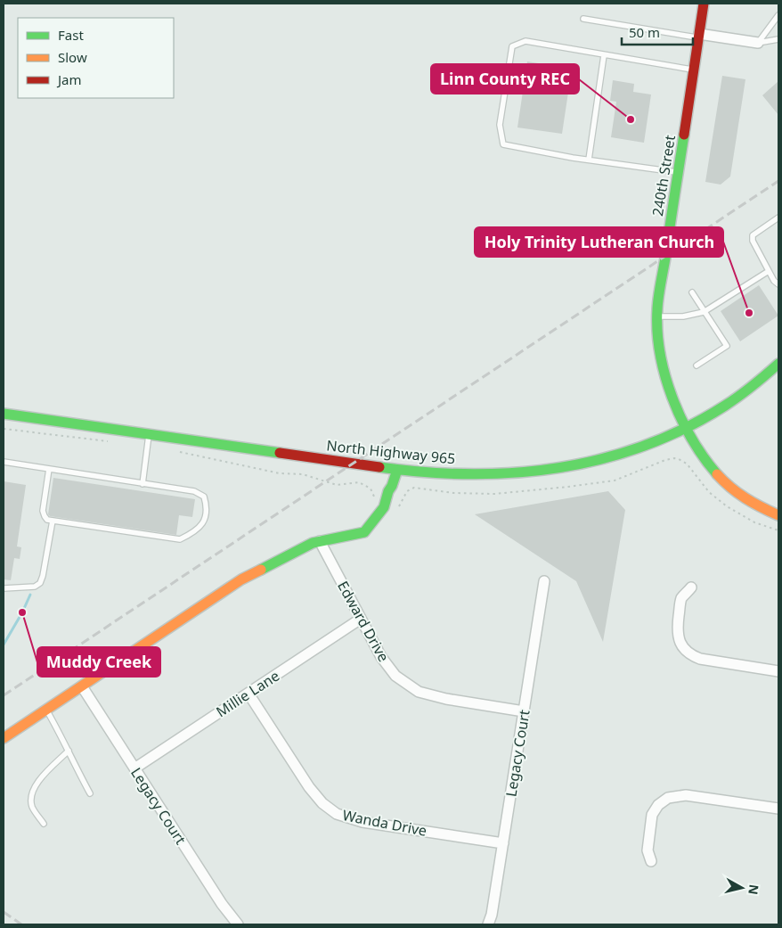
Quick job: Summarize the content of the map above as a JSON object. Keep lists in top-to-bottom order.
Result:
{
  "streets": {
    "street": [
      "240th Street",
      "North Highway 965",
      "Edward Drive",
      "Millie Lane",
      "Legacy Court",
      "Wanda Drive"
    ]
  },
  "crossings": [
    ["240th Street", "North Highway 965"],
    ["Edward Drive", "Millie Lane"],
    ["Edward Drive", "Legacy Court"],
    ["Millie Lane", "Legacy Court"],
    ["Millie Lane", "Wanda Drive"],
    ["Legacy Court", "Wanda Drive"]
  ],
  "places": ["Linn County REC", "Holy Trinity Lutheran Church", "Muddy Creek"],
  "legend": ["Fast", "Slow", "Jam"],
  "scale_bar": "50 m",
  "north": "right"
}
